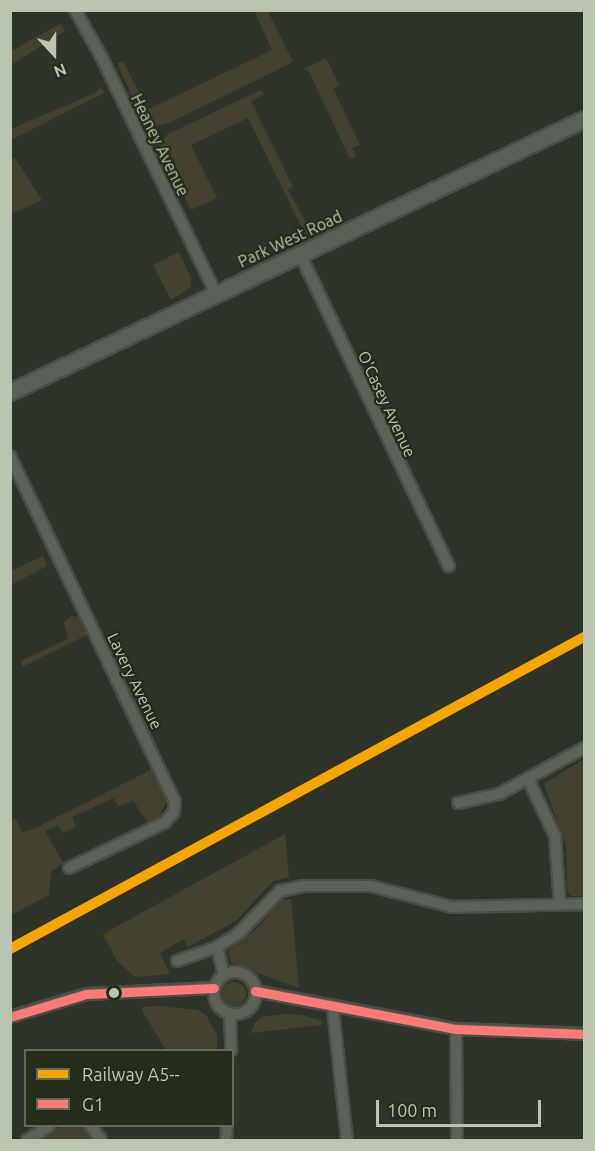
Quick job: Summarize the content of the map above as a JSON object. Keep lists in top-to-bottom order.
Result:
{
  "streets": {
    "street": [
      "Heaney Avenue",
      "Park West Road",
      "O'Casey Avenue",
      "Lavery Avenue"
    ]
  },
  "crossings": [
    ["Heaney Avenue", "Park West Road"],
    ["Park West Road", "O'Casey Avenue"]
  ],
  "lines": ["rail line A5--", "transit line G1"],
  "legend": ["Railway A5--", "G1"],
  "scale_bar": "100 m",
  "north": "bottom"
}
